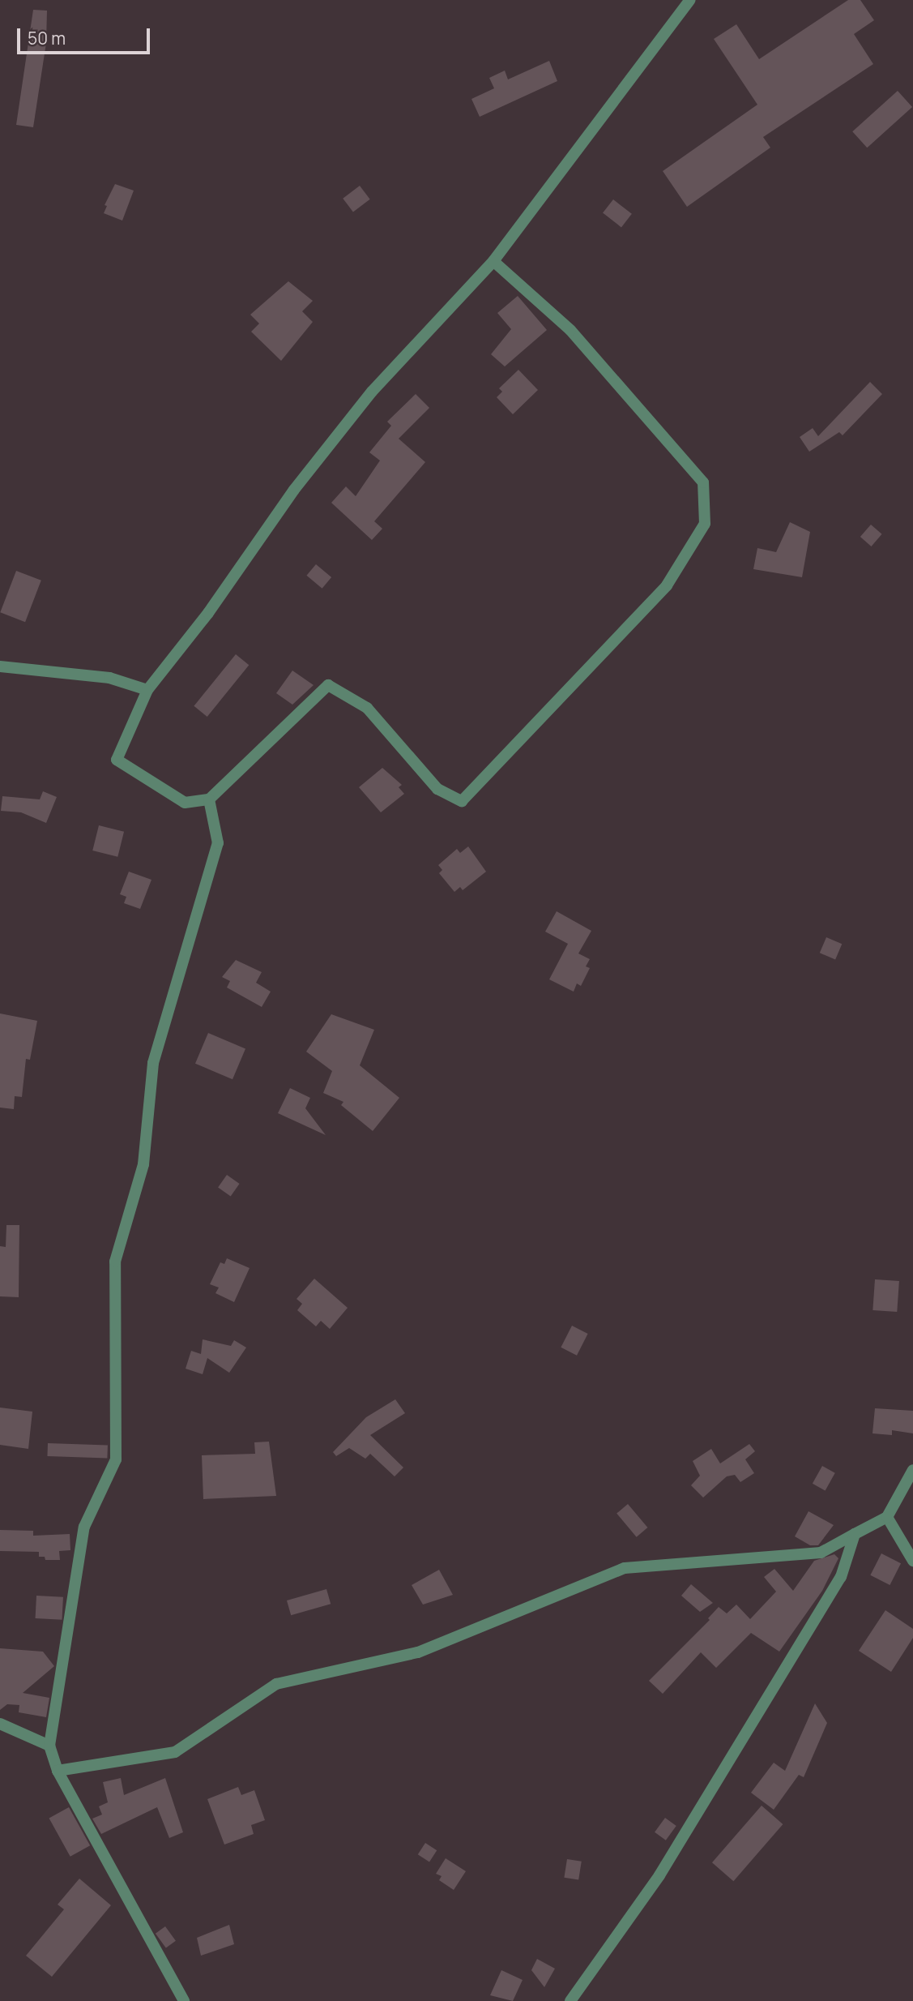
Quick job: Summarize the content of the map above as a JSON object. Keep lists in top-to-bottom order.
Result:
{
  "scale_bar": "50 m"
}
